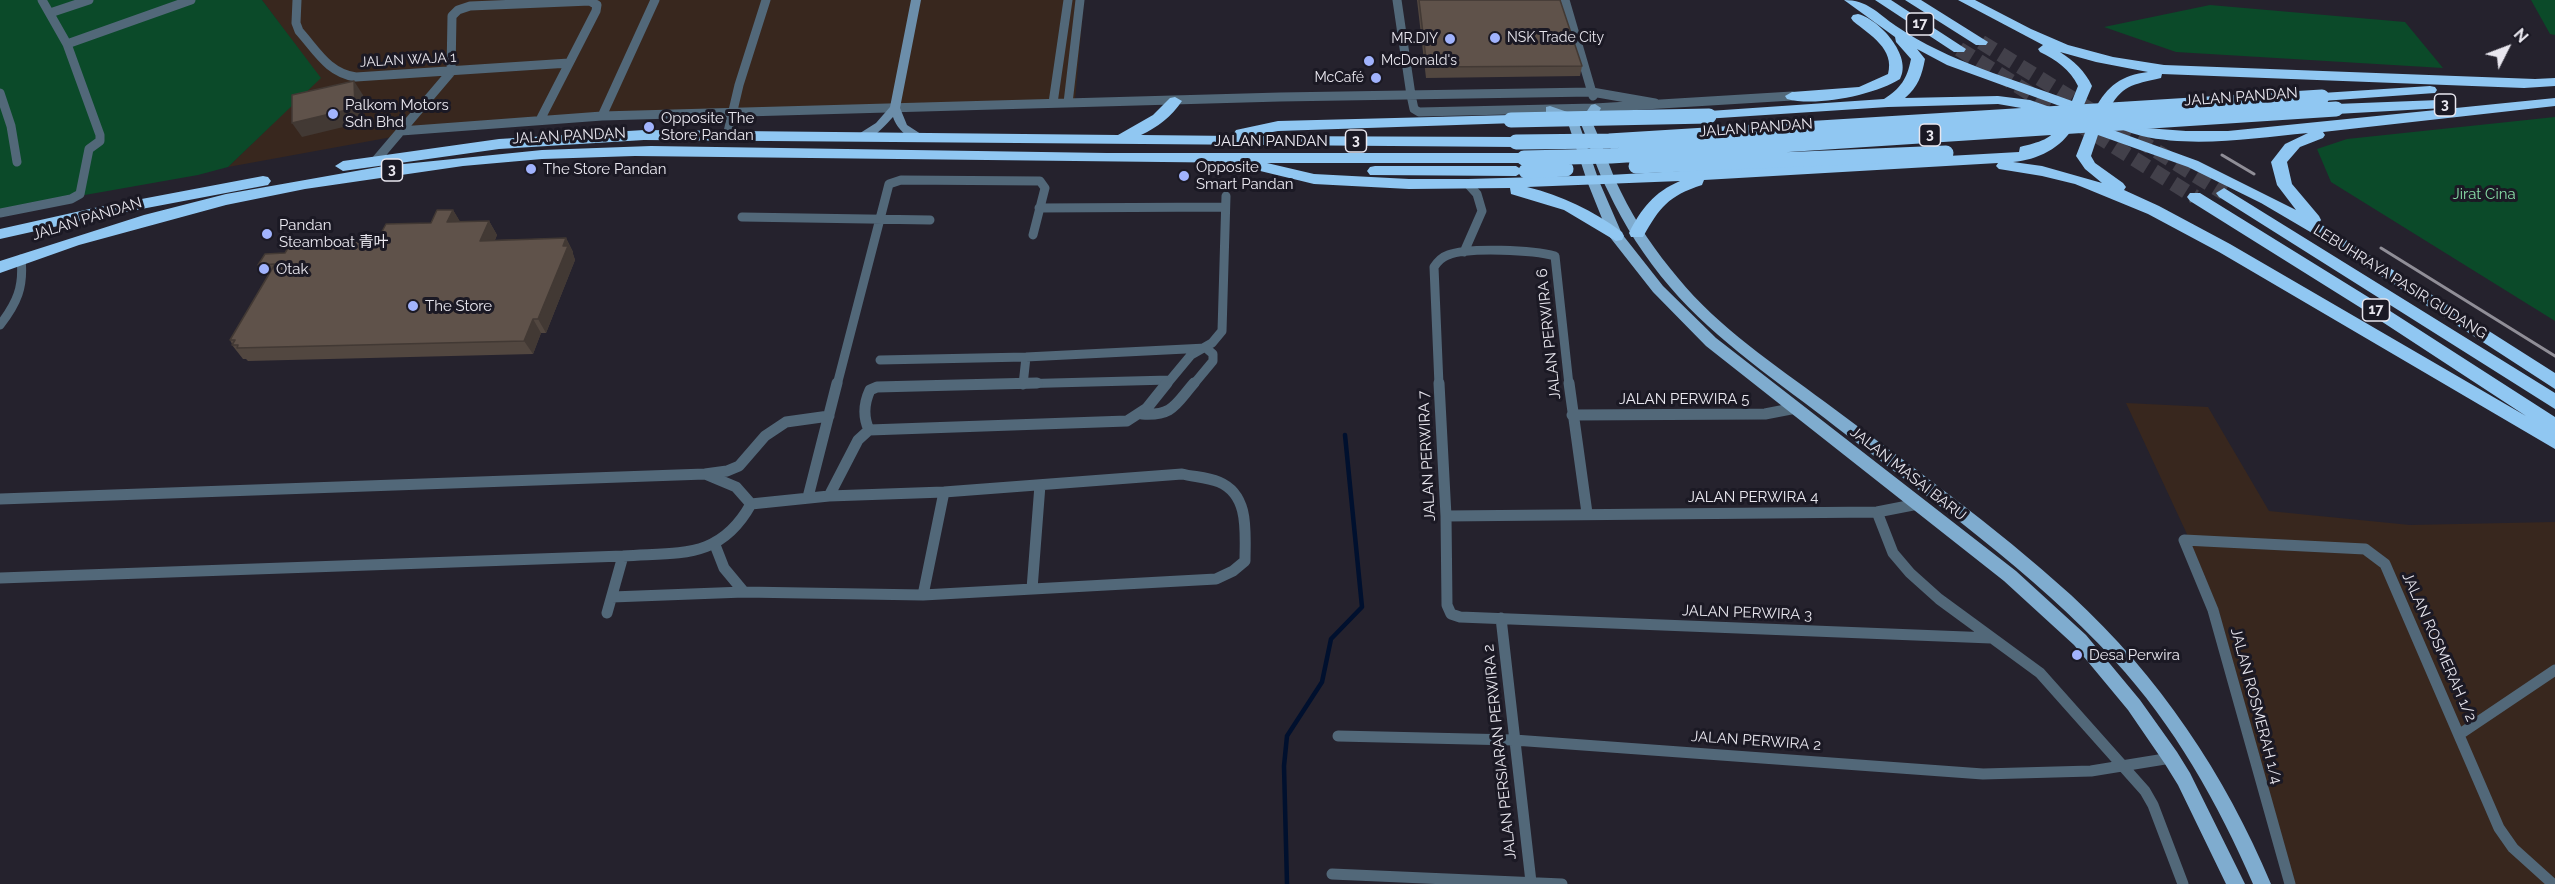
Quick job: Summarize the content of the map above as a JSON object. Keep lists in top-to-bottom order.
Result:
{
  "streets": {
    "highway": [
      "17",
      "JALAN PANDAN",
      "3",
      "LEBUHRAYA PASIR GUDANG"
    ],
    "main road": ["JALAN MASAI BARU"],
    "street": [
      "JALAN WAJA 1",
      "JALAN PERWIRA 6",
      "JALAN PERWIRA 5",
      "JALAN PERWIRA 7",
      "JALAN PERWIRA 4",
      "JALAN PERWIRA 3",
      "JALAN ROSMERAH 1/2",
      "JALAN ROSMERAH 1/4",
      "JALAN PERWIRA 2",
      "JALAN PERSIARAN PERWIRA 2"
    ]
  },
  "crossings": [
    ["JALAN PERWIRA 6", "JALAN PERWIRA 5"],
    ["JALAN PERWIRA 6", "JALAN PERWIRA 7"],
    ["JALAN PERWIRA 6", "JALAN PERWIRA 4"],
    ["JALAN PERWIRA 5", "JALAN MASAI BARU"],
    ["JALAN PERWIRA 7", "JALAN PERWIRA 3"],
    ["JALAN PERWIRA 7", "JALAN PERSIARAN PERWIRA 2"],
    ["JALAN MASAI BARU", "JALAN PERWIRA 4"],
    ["JALAN MASAI BARU", "JALAN PERWIRA 2"],
    ["JALAN PERWIRA 3", "JALAN PERSIARAN PERWIRA 2"],
    ["JALAN ROSMERAH 1/2", "JALAN ROSMERAH 1/4"],
    ["JALAN PERWIRA 2", "JALAN PERSIARAN PERWIRA 2"]
  ],
  "parks": ["Jirat Cina"],
  "places": [
    "NSK Trade City",
    "MR.DIY",
    "McDonald's",
    "McCafé",
    "Palkom Motors Sdn Bhd",
    "Opposite The Store Pandan",
    "The Store Pandan",
    "Opposite Smart Pandan",
    "Pandan Steamboat 青叶",
    "Otak",
    "The Store",
    "Desa Perwira"
  ],
  "north": "top right"
}
